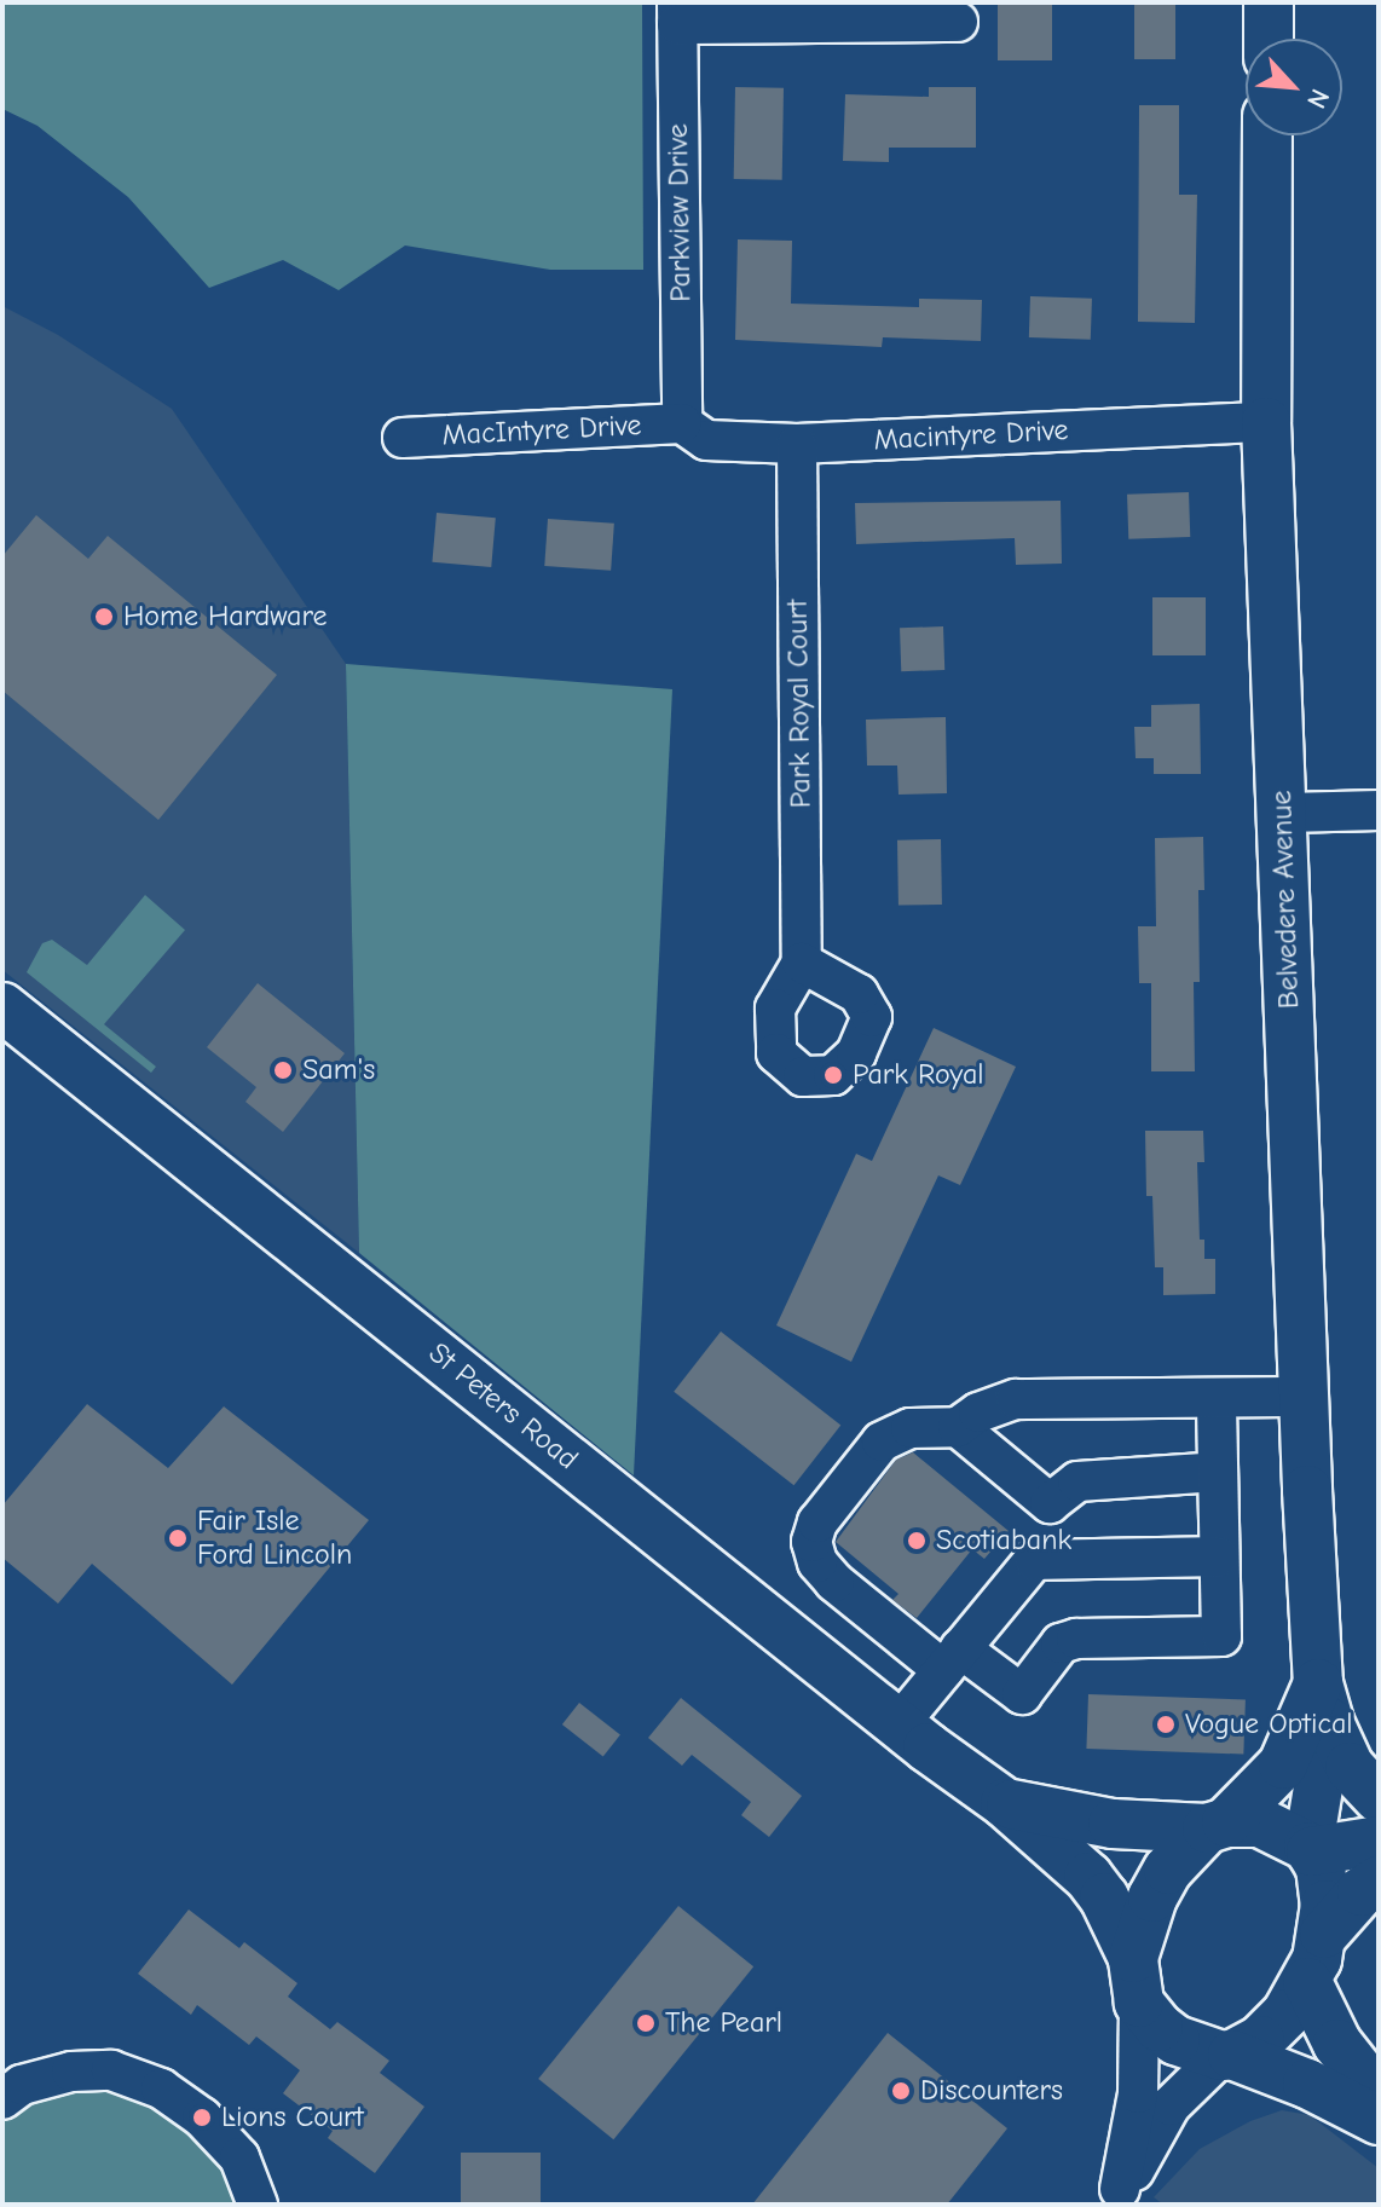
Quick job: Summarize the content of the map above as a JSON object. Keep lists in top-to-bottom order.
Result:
{
  "streets": {
    "main road": ["Belvedere Avenue", "St Peters Road"],
    "street": [
      "Parkview Drive",
      "MacIntyre Drive",
      "Macintyre Drive",
      "Park Royal Court"
    ]
  },
  "crossings": [
    ["Parkview Drive", "MacIntyre Drive"],
    ["Parkview Drive", "Macintyre Drive"],
    ["MacIntyre Drive", "Macintyre Drive"],
    ["Macintyre Drive", "Park Royal Court"],
    ["Macintyre Drive", "Belvedere Avenue"],
    ["Belvedere Avenue", "St Peters Road"]
  ],
  "places": [
    "Home Hardware",
    "Sam's",
    "Park Royal",
    "Fair Isle Ford Lincoln",
    "Scotiabank",
    "Vogue Optical",
    "The Pearl",
    "Discounters",
    "Lions Court"
  ],
  "north": "bottom right"
}
